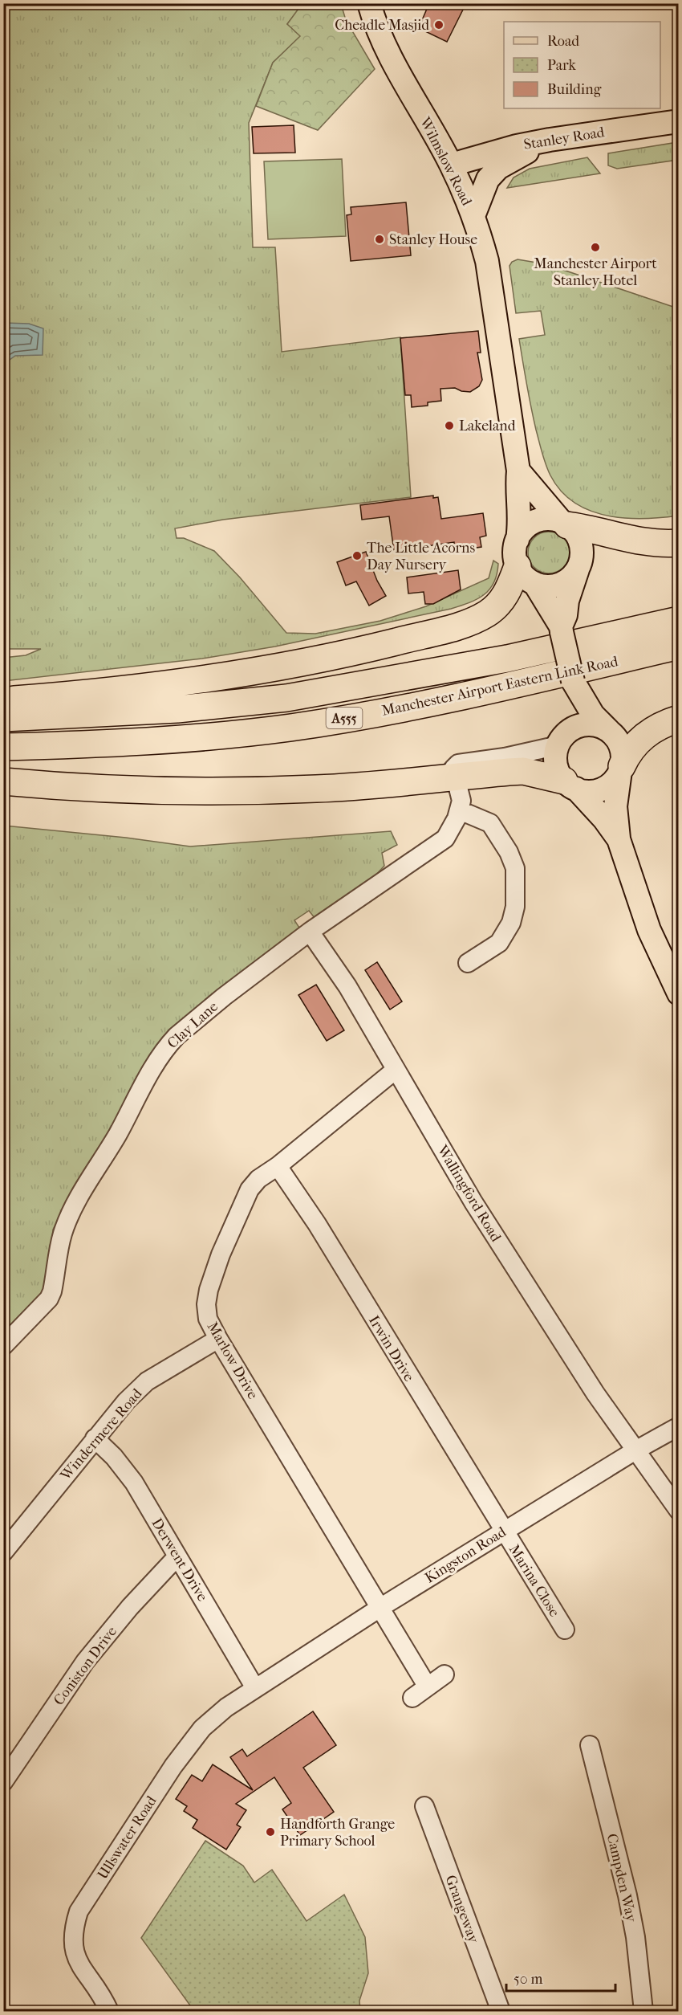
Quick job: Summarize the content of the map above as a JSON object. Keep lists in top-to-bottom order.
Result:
{
  "streets": {
    "highway": ["Manchester Airport Eastern Link Road", "A555"],
    "main road": ["Stanley Road", "Wilmslow Road"],
    "street": [
      "Clay Lane",
      "Wallingford Road",
      "Irwin Drive",
      "Marlow Drive",
      "Windermere Road",
      "Kingston Road",
      "Derwent Drive",
      "Marina Close",
      "Coniston Drive",
      "Ullswater Road",
      "Campden Way",
      "Grangeway"
    ]
  },
  "crossings": [
    ["Stanley Road", "Wilmslow Road"],
    ["Clay Lane", "Wallingford Road"],
    ["Wallingford Road", "Marlow Drive"],
    ["Wallingford Road", "Kingston Road"],
    ["Irwin Drive", "Marlow Drive"],
    ["Irwin Drive", "Kingston Road"],
    ["Irwin Drive", "Marina Close"],
    ["Marlow Drive", "Windermere Road"],
    ["Marlow Drive", "Kingston Road"],
    ["Windermere Road", "Derwent Drive"],
    ["Kingston Road", "Derwent Drive"],
    ["Kingston Road", "Marina Close"],
    ["Kingston Road", "Ullswater Road"],
    ["Derwent Drive", "Coniston Drive"],
    ["Derwent Drive", "Ullswater Road"]
  ],
  "places": [
    "Cheadle Masjid",
    "Stanley House",
    "Manchester Airport Stanley Hotel",
    "Lakeland",
    "The Little Acorns Day Nursery",
    "Handforth Grange Primary School"
  ],
  "legend": ["Road", "Park", "Building"],
  "scale_bar": "50 m"
}
